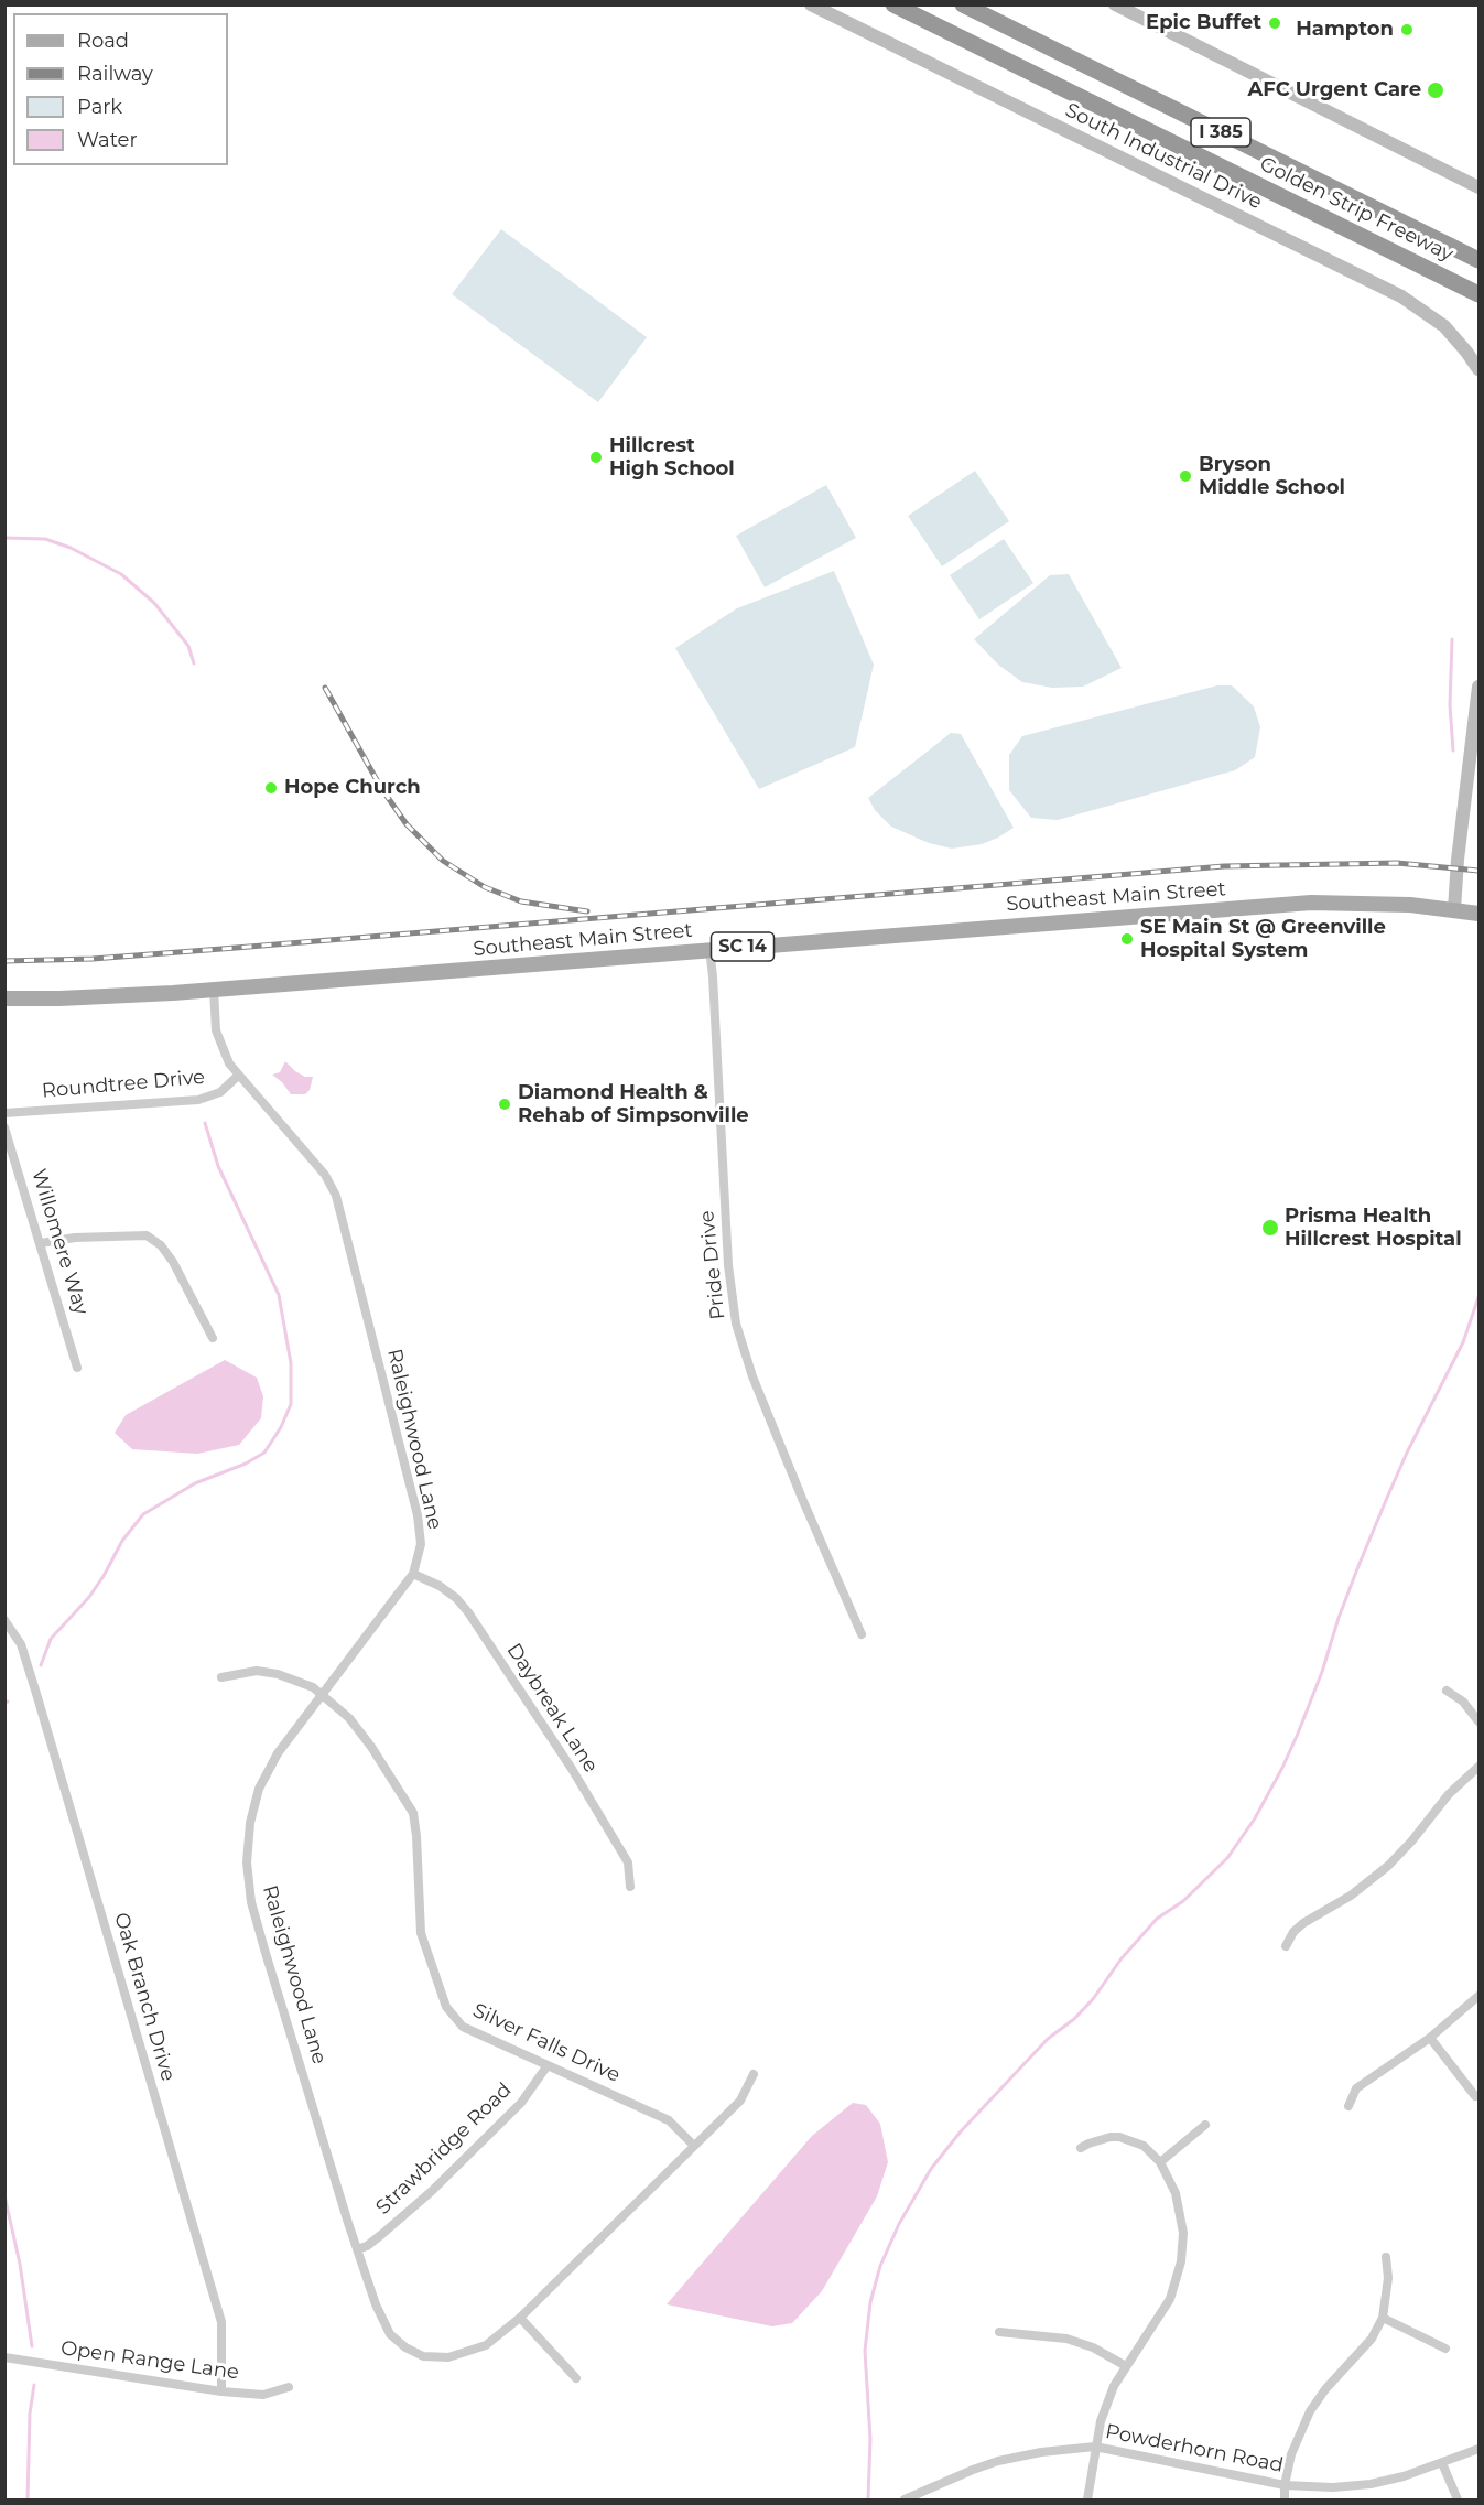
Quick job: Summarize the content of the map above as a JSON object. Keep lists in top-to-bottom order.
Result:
{
  "streets": {
    "highway": ["I 385", "Golden Strip Freeway"],
    "main road": ["Southeast Main Street", "SC 14"],
    "street": [
      "South Industrial Drive",
      "Roundtree Drive",
      "Willomere Way",
      "Pride Drive",
      "Raleighwood Lane",
      "Daybreak Lane",
      "Oak Branch Drive",
      "Silver Falls Drive",
      "Strawbridge Road",
      "Open Range Lane",
      "Powderhorn Road"
    ]
  },
  "crossings": [
    ["Southeast Main Street", "Pride Drive"],
    ["Southeast Main Street", "Raleighwood Lane"],
    ["Roundtree Drive", "Raleighwood Lane"],
    ["Raleighwood Lane", "Daybreak Lane"],
    ["Raleighwood Lane", "Silver Falls Drive"],
    ["Raleighwood Lane", "Strawbridge Road"],
    ["Oak Branch Drive", "Open Range Lane"],
    ["Silver Falls Drive", "Strawbridge Road"]
  ],
  "places": [
    "Epic Buffet",
    "Hampton",
    "AFC Urgent Care",
    "Hillcrest High School",
    "Bryson Middle School",
    "Hope Church",
    "SE Main St @ Greenville Hospital System",
    "Diamond Health & Rehab of Simpsonville",
    "Prisma Health Hillcrest Hospital"
  ],
  "legend": [
    "Road",
    "Railway",
    "Park",
    "Water"
  ]
}
